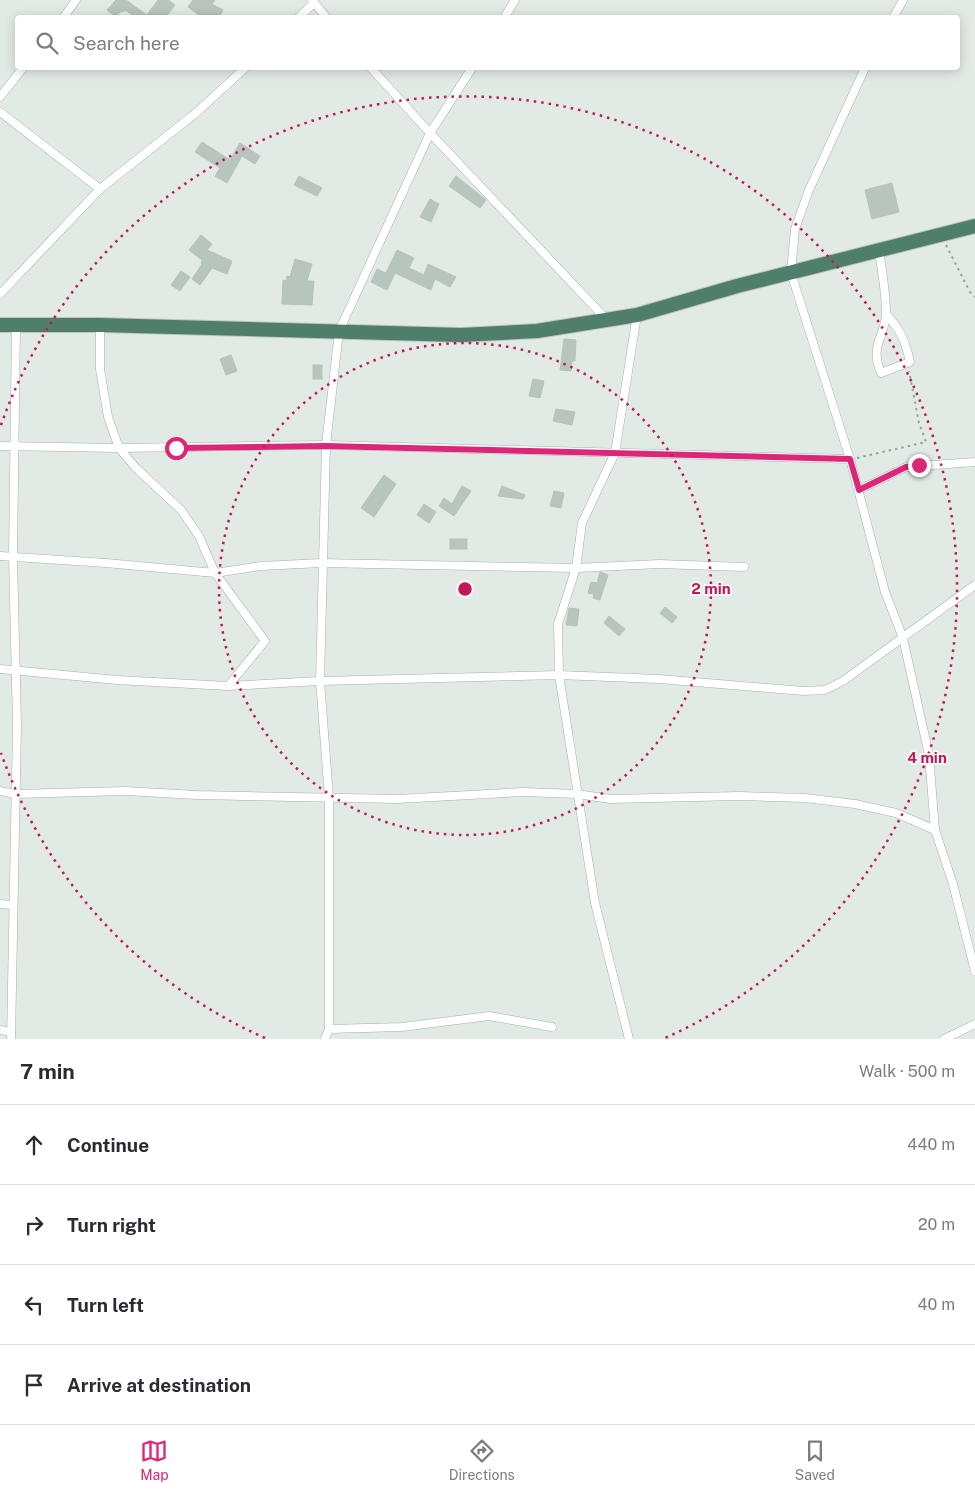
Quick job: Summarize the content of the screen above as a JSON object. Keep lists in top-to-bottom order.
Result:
{
  "page": {
    "search": "Search here",
    "heading": ["7 min", "Walk · 500 m"],
    "list": [
      ["Continue", "440 m"],
      ["Turn right", "20 m"],
      ["Turn left", "40 m"],
      "Arrive at destination"
    ],
    "nav": ["Map", "Directions", "Saved"]
  },
  "rings": ["2 min", "4 min"]
}
